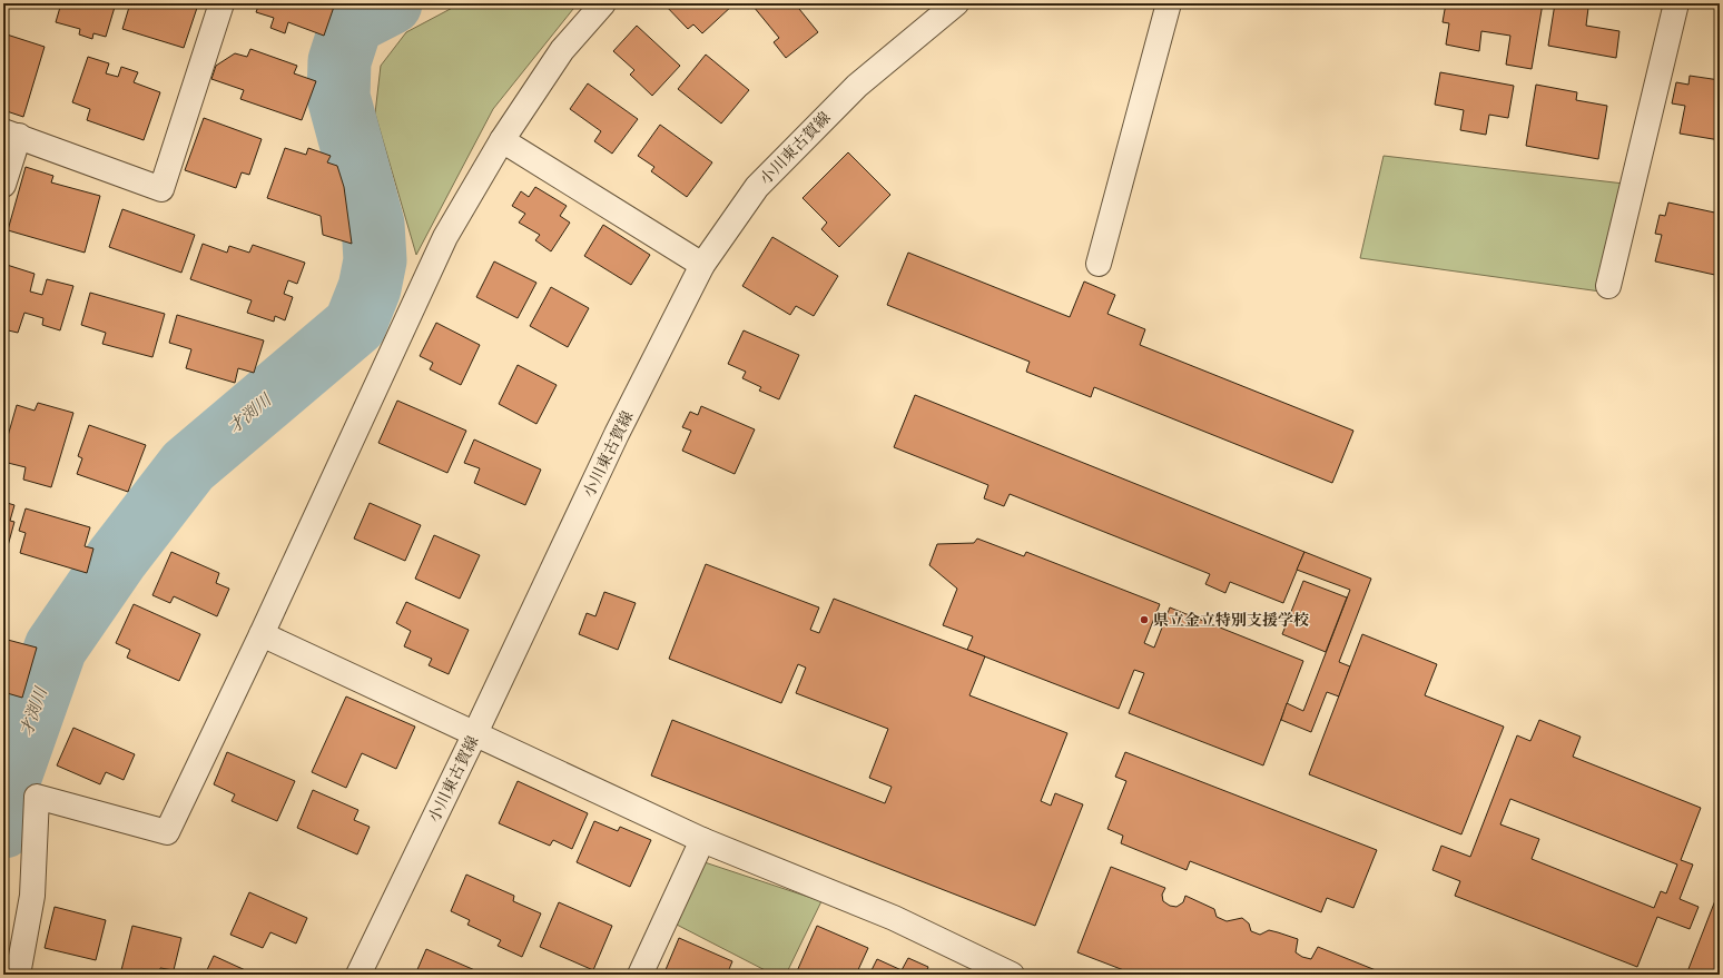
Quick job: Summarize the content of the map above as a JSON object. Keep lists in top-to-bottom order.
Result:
{
  "streets": {
    "street": ["小川東古賀線"]
  },
  "water": ["才渕川"],
  "places": ["県立金立特別支援学校"]
}
